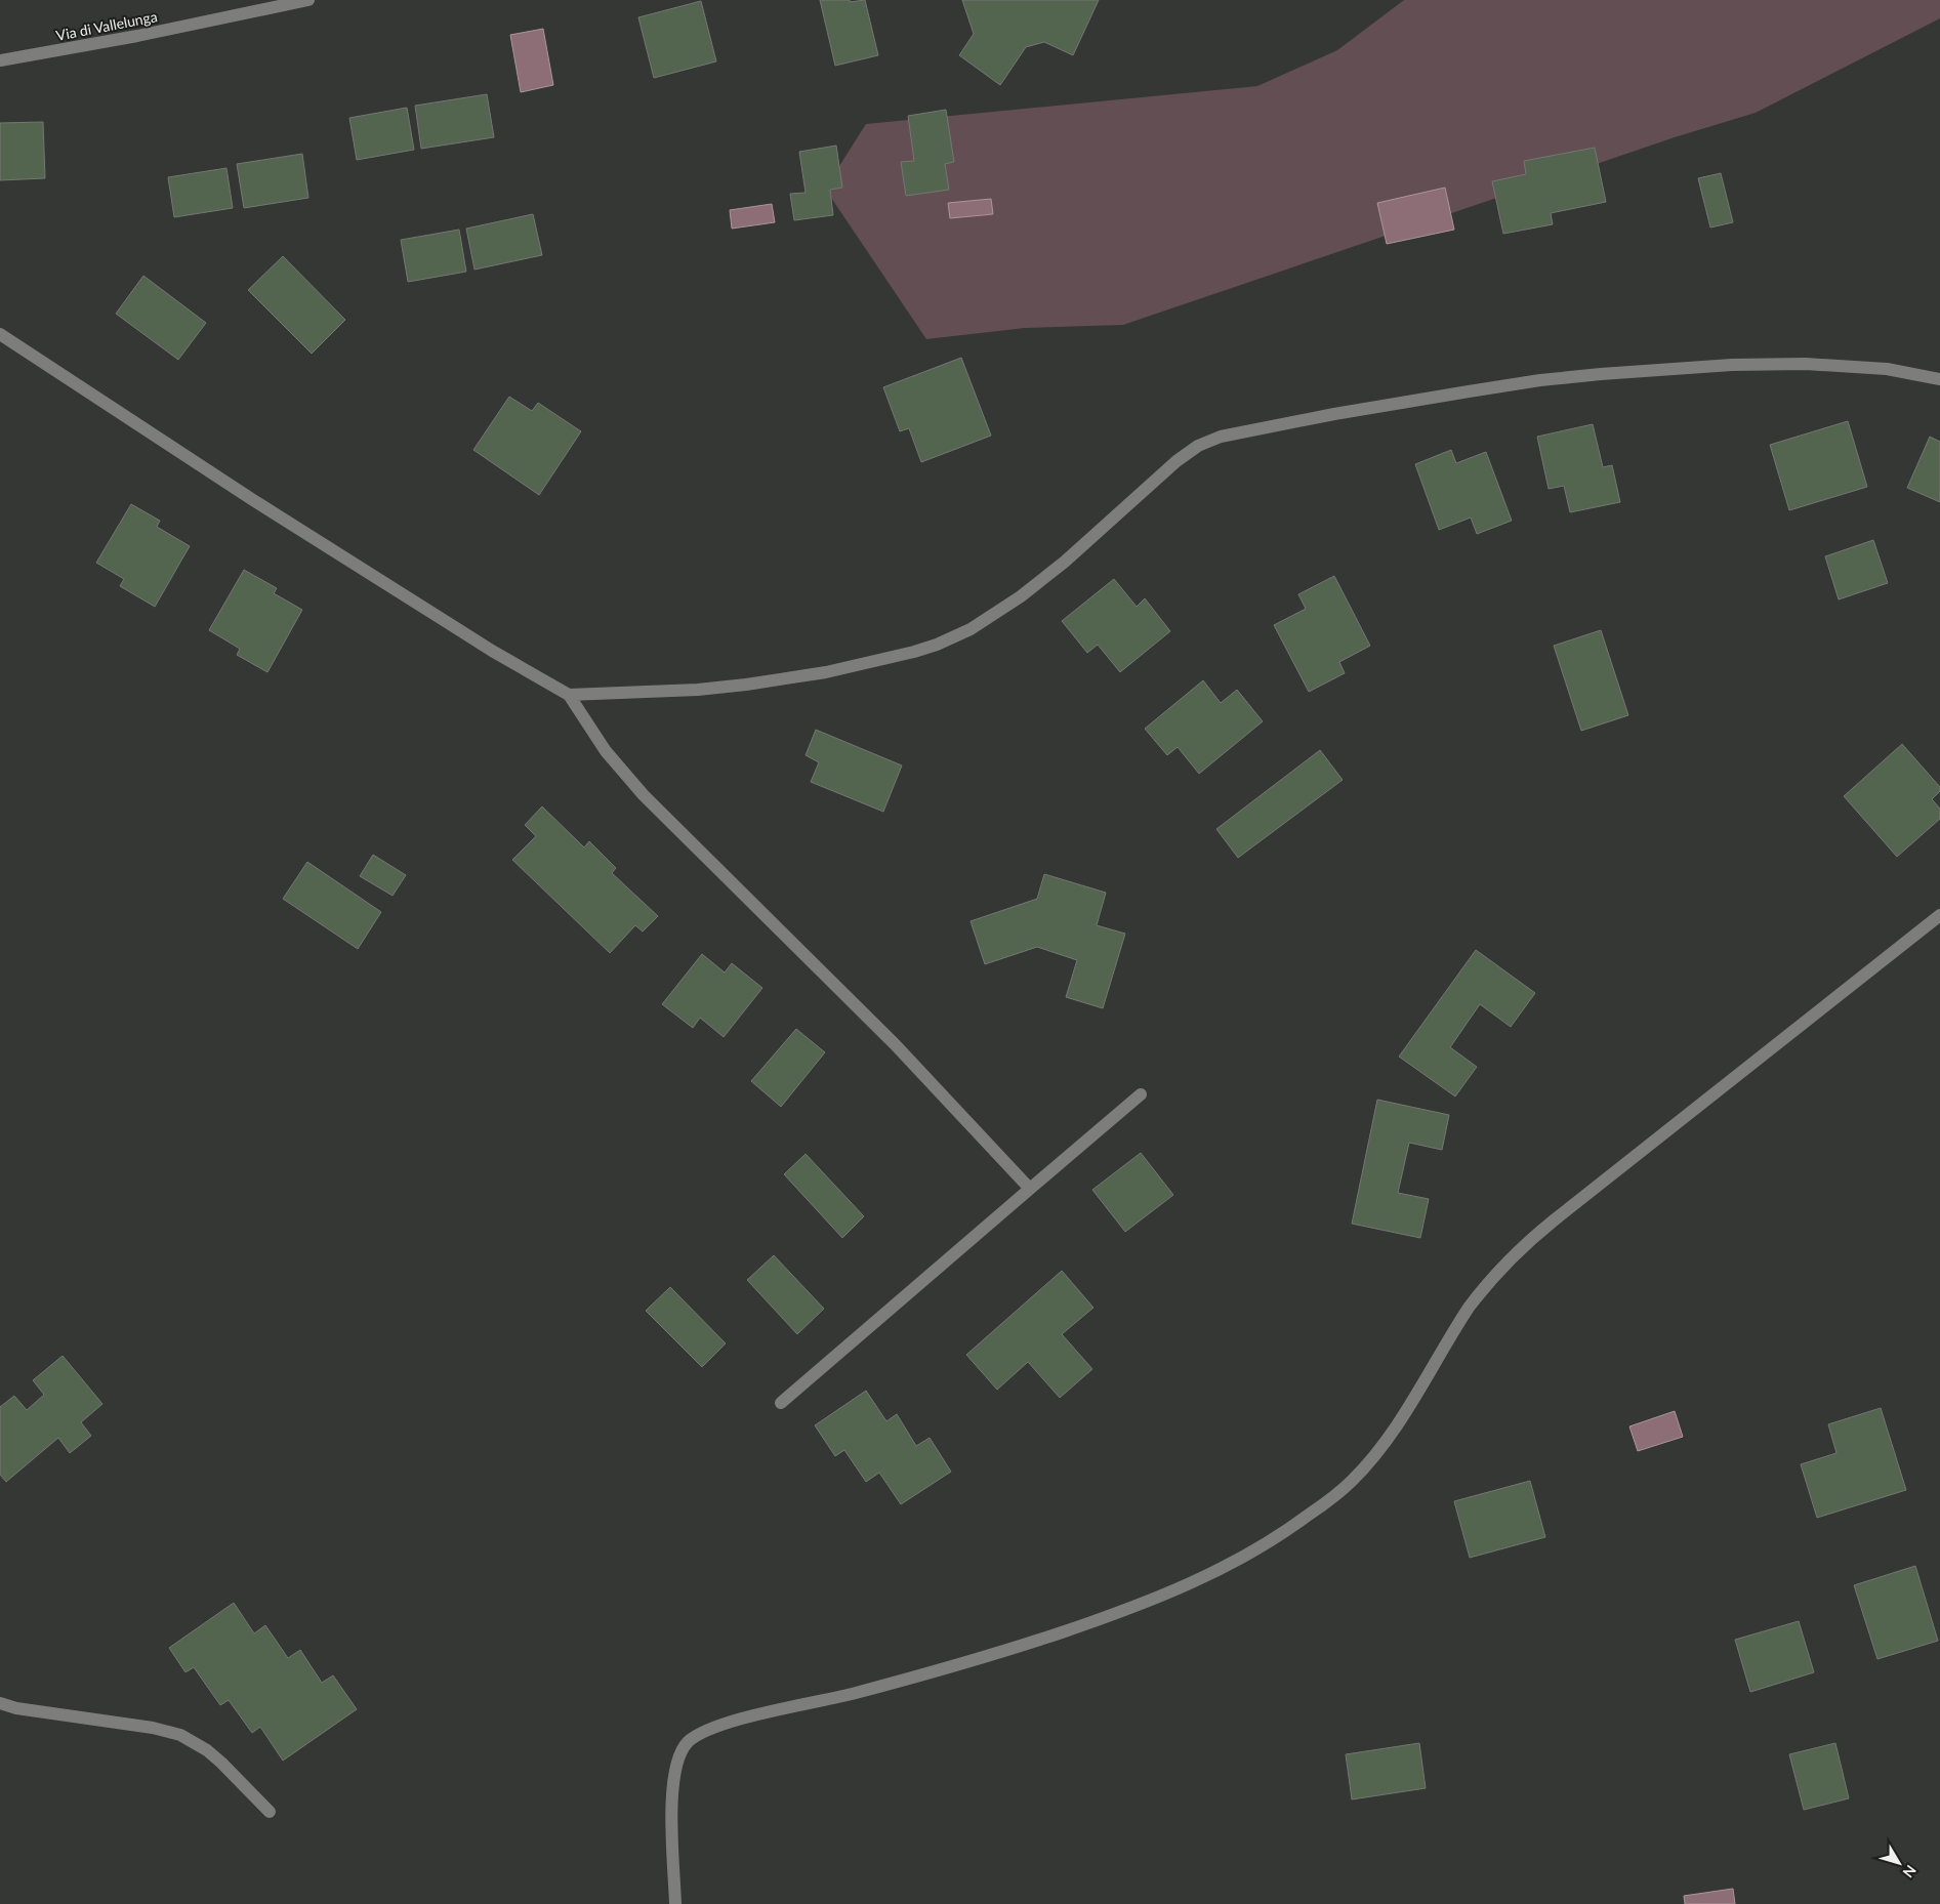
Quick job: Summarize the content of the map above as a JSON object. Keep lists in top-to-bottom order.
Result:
{
  "streets": {
    "street": ["Via di Vallelunga"]
  },
  "north": "bottom right"
}
